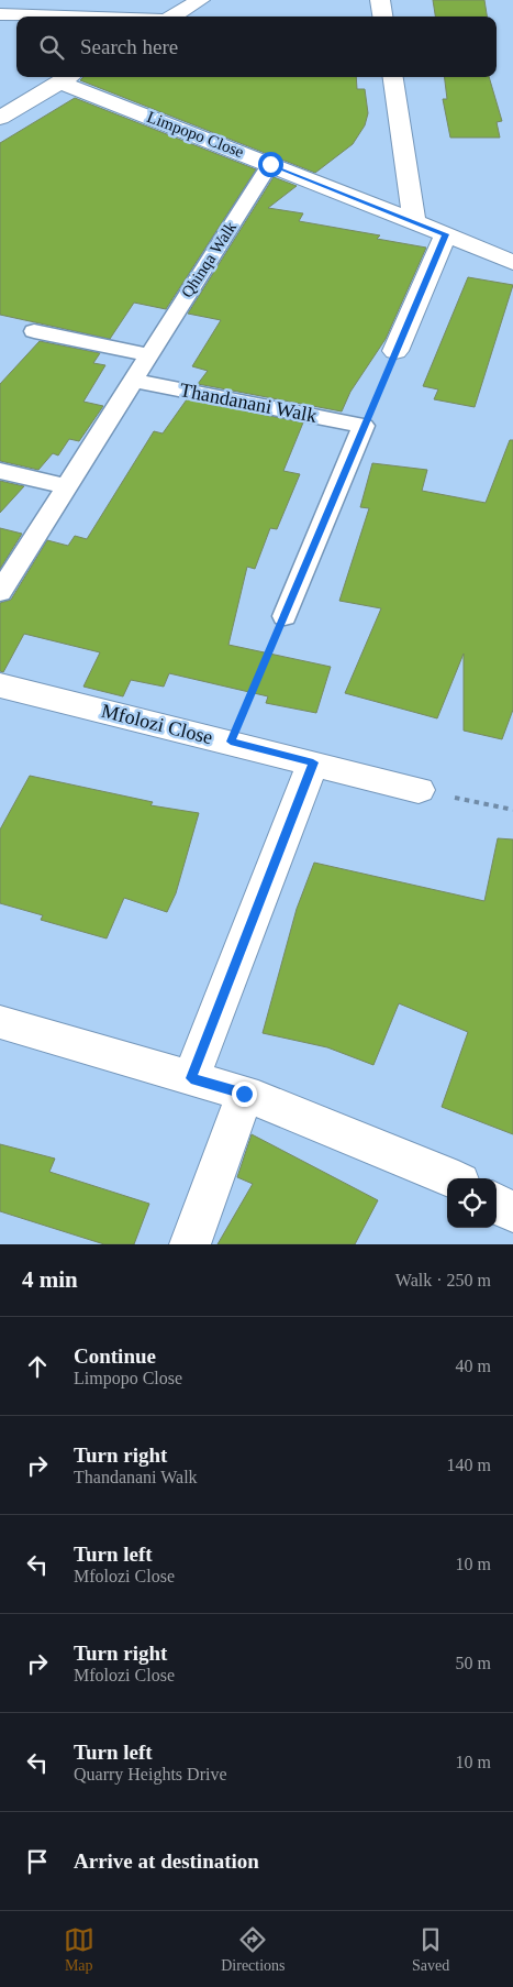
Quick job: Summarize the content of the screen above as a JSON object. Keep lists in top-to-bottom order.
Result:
{
  "streets": {
    "street": ["Limpopo Close", "Mfolozi Close"],
    "lane": ["Qhinqa Walk", "Thandanani Walk"]
  },
  "crossings": [
    ["Limpopo Close", "Qhinqa Walk"],
    ["Qhinqa Walk", "Thandanani Walk"]
  ],
  "page": {
    "search": "Search here",
    "heading": ["4 min", "Walk · 250 m"],
    "list": [
      ["Continue", "Limpopo Close", "40 m"],
      ["Turn right", "Thandanani Walk", "140 m"],
      ["Turn left", "Mfolozi Close", "10 m"],
      ["Turn right", "Mfolozi Close", "50 m"],
      ["Turn left", "Quarry Heights Drive", "10 m"],
      "Arrive at destination"
    ],
    "nav": ["Map", "Directions", "Saved"]
  }
}
